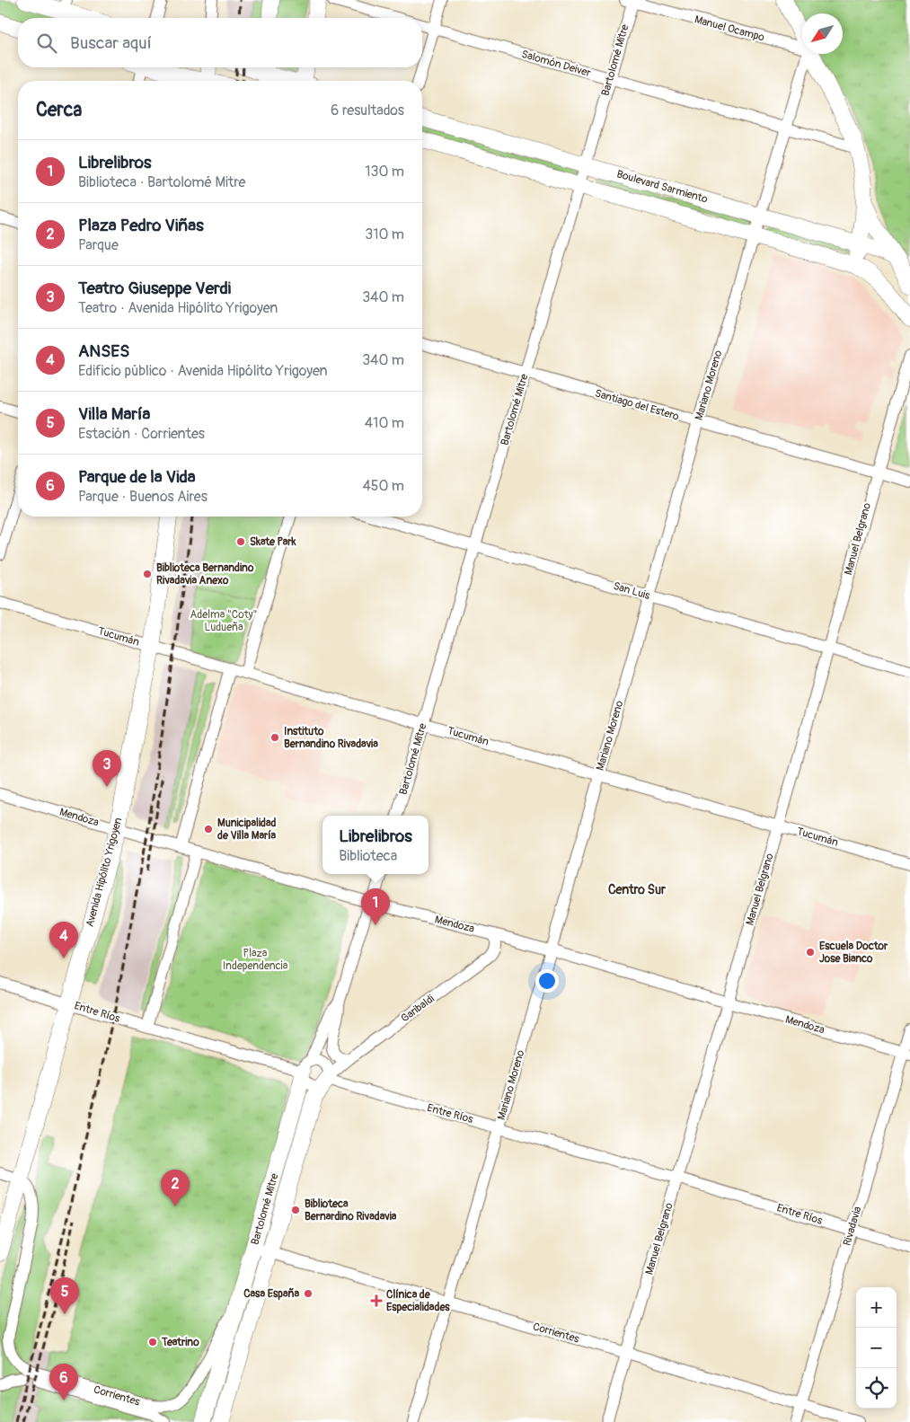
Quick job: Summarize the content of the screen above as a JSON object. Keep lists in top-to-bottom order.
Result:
{
  "streets": {
    "main road": ["Bartolomé Mitre", "Boulevard Sarmiento", "Avenida Hipólito Yrigoyen"],
    "street": [
      "Manuel Ocampo",
      "Salomón Deiver",
      "Mariano Moreno",
      "Santiago del Estero",
      "Manuel Belgrano",
      "San Luis",
      "Tucumán",
      "Mendoza",
      "Garibaldi",
      "Entre Ríos",
      "Rivadavia",
      "Corrientes"
    ]
  },
  "crossings": [
    ["Manuel Ocampo", "Bartolomé Mitre"],
    ["Bartolomé Mitre", "Salomón Deiver"],
    ["Bartolomé Mitre", "Boulevard Sarmiento"],
    ["Bartolomé Mitre", "Santiago del Estero"],
    ["Bartolomé Mitre", "San Luis"],
    ["Bartolomé Mitre", "Tucumán"],
    ["Bartolomé Mitre", "Mendoza"],
    ["Bartolomé Mitre", "Garibaldi"],
    ["Bartolomé Mitre", "Entre Ríos"],
    ["Bartolomé Mitre", "Corrientes"],
    ["Salomón Deiver", "Mariano Moreno"],
    ["Boulevard Sarmiento", "Mariano Moreno"],
    ["Mariano Moreno", "Santiago del Estero"],
    ["Mariano Moreno", "San Luis"],
    ["Mariano Moreno", "Tucumán"],
    ["Mariano Moreno", "Mendoza"],
    ["Mariano Moreno", "Entre Ríos"],
    ["Mariano Moreno", "Corrientes"],
    ["Santiago del Estero", "Manuel Belgrano"],
    ["Manuel Belgrano", "San Luis"],
    ["Manuel Belgrano", "Tucumán"],
    ["Manuel Belgrano", "Mendoza"],
    ["Manuel Belgrano", "Entre Ríos"],
    ["Manuel Belgrano", "Corrientes"],
    ["Tucumán", "Avenida Hipólito Yrigoyen"],
    ["Mendoza", "Avenida Hipólito Yrigoyen"],
    ["Mendoza", "Garibaldi"],
    ["Mendoza", "Rivadavia"],
    ["Avenida Hipólito Yrigoyen", "Entre Ríos"],
    ["Avenida Hipólito Yrigoyen", "Corrientes"],
    ["Garibaldi", "Entre Ríos"],
    ["Entre Ríos", "Rivadavia"],
    ["Rivadavia", "Corrientes"]
  ],
  "districts": ["Centro Sur"],
  "parks": ["Adelma \"Coty\" Ludueña", "Plaza Independencia"],
  "places": {
    "other": [
      "Skate Park",
      "Biblioteca Bernandino Rivadavia Anexo",
      "Instituto Bernandino Rivadavia",
      "Municipalidad de Villa María",
      "Escuela Doctor Jose Bianco",
      "Biblioteca Bernardino Rivadavia",
      "Casa España",
      "Teatrino"
    ],
    "health": ["Clínica de Especialidades"]
  },
  "north": "bottom left",
  "page": {
    "search": "Buscar aquí",
    "heading": ["Cerca", "6 resultados"],
    "list": [
      {
        "mark": "1",
        "name": "Librelibros",
        "note": "Biblioteca · Bartolomé Mitre",
        "value": "130 m"
      },
      {
        "mark": "2",
        "name": "Plaza Pedro Viñas",
        "note": "Parque",
        "value": "310 m"
      },
      {
        "mark": "3",
        "name": "Teatro Giuseppe Verdi",
        "note": "Teatro · Avenida Hipólito Yrigoyen",
        "value": "340 m"
      },
      {
        "mark": "4",
        "name": "ANSES",
        "note": "Edificio público · Avenida Hipólito Yrigoyen",
        "value": "340 m"
      },
      {
        "mark": "5",
        "name": "Villa María",
        "note": "Estación · Corrientes",
        "value": "410 m"
      },
      {
        "mark": "6",
        "name": "Parque de la Vida",
        "note": "Parque · Buenos Aires",
        "value": "450 m"
      }
    ],
    "pins": [
      "3",
      "1",
      "4",
      "2",
      "5",
      "6"
    ],
    "popup": ["Librelibros", "Biblioteca"],
    "map_buttons": ["+", "−"]
  }
}
